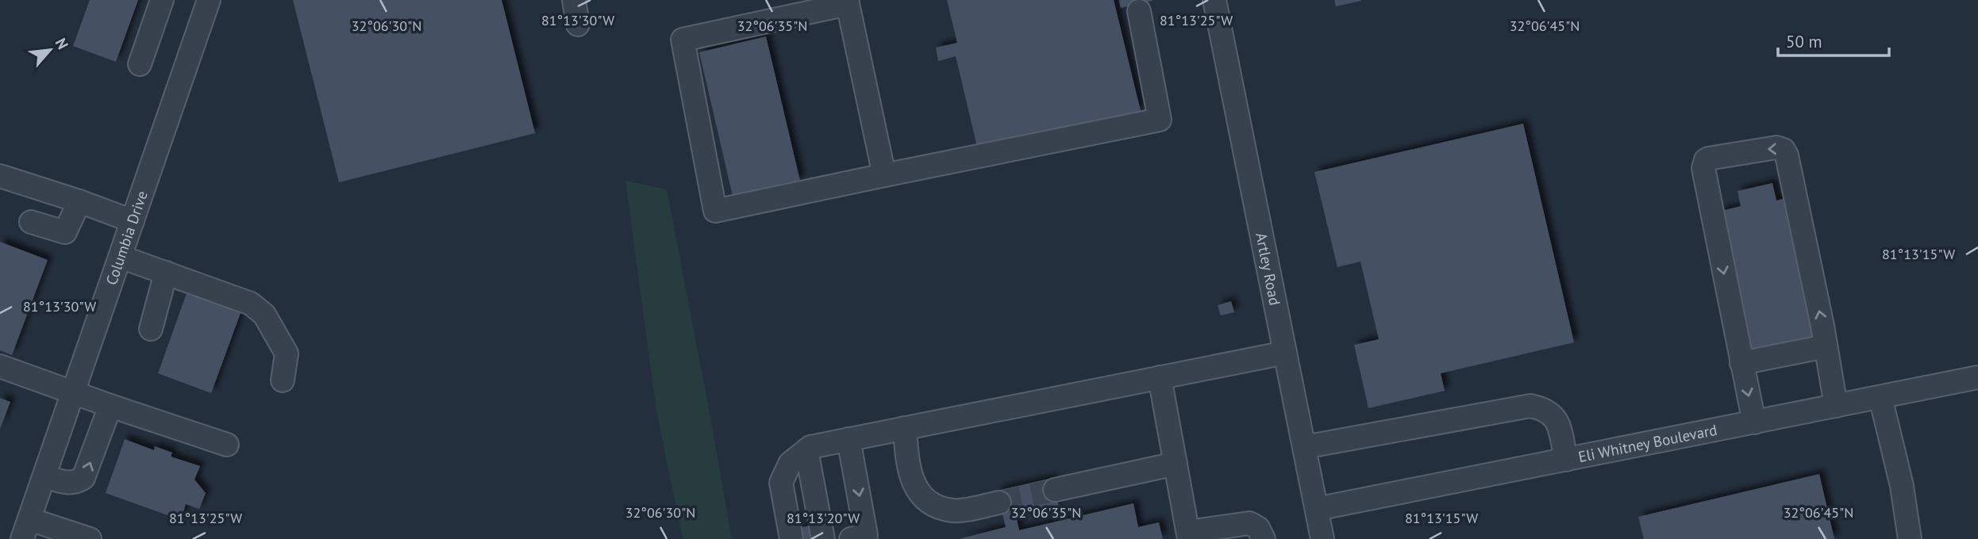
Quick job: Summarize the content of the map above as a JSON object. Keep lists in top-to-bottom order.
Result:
{
  "streets": {
    "street": ["Columbia Drive", "Artley Road", "Eli Whitney Boulevard"]
  },
  "crossings": [
    ["Artley Road", "Eli Whitney Boulevard"]
  ],
  "scale_bar": "50 m",
  "north": "top right",
  "coordinates": [
    "81°13'25\"W",
    "81°13'30\"W",
    "32°06'30\"N",
    "32°06'35\"N",
    "32°06'45\"N",
    "81°13'15\"W",
    "81°13'20\"W"
  ]
}
